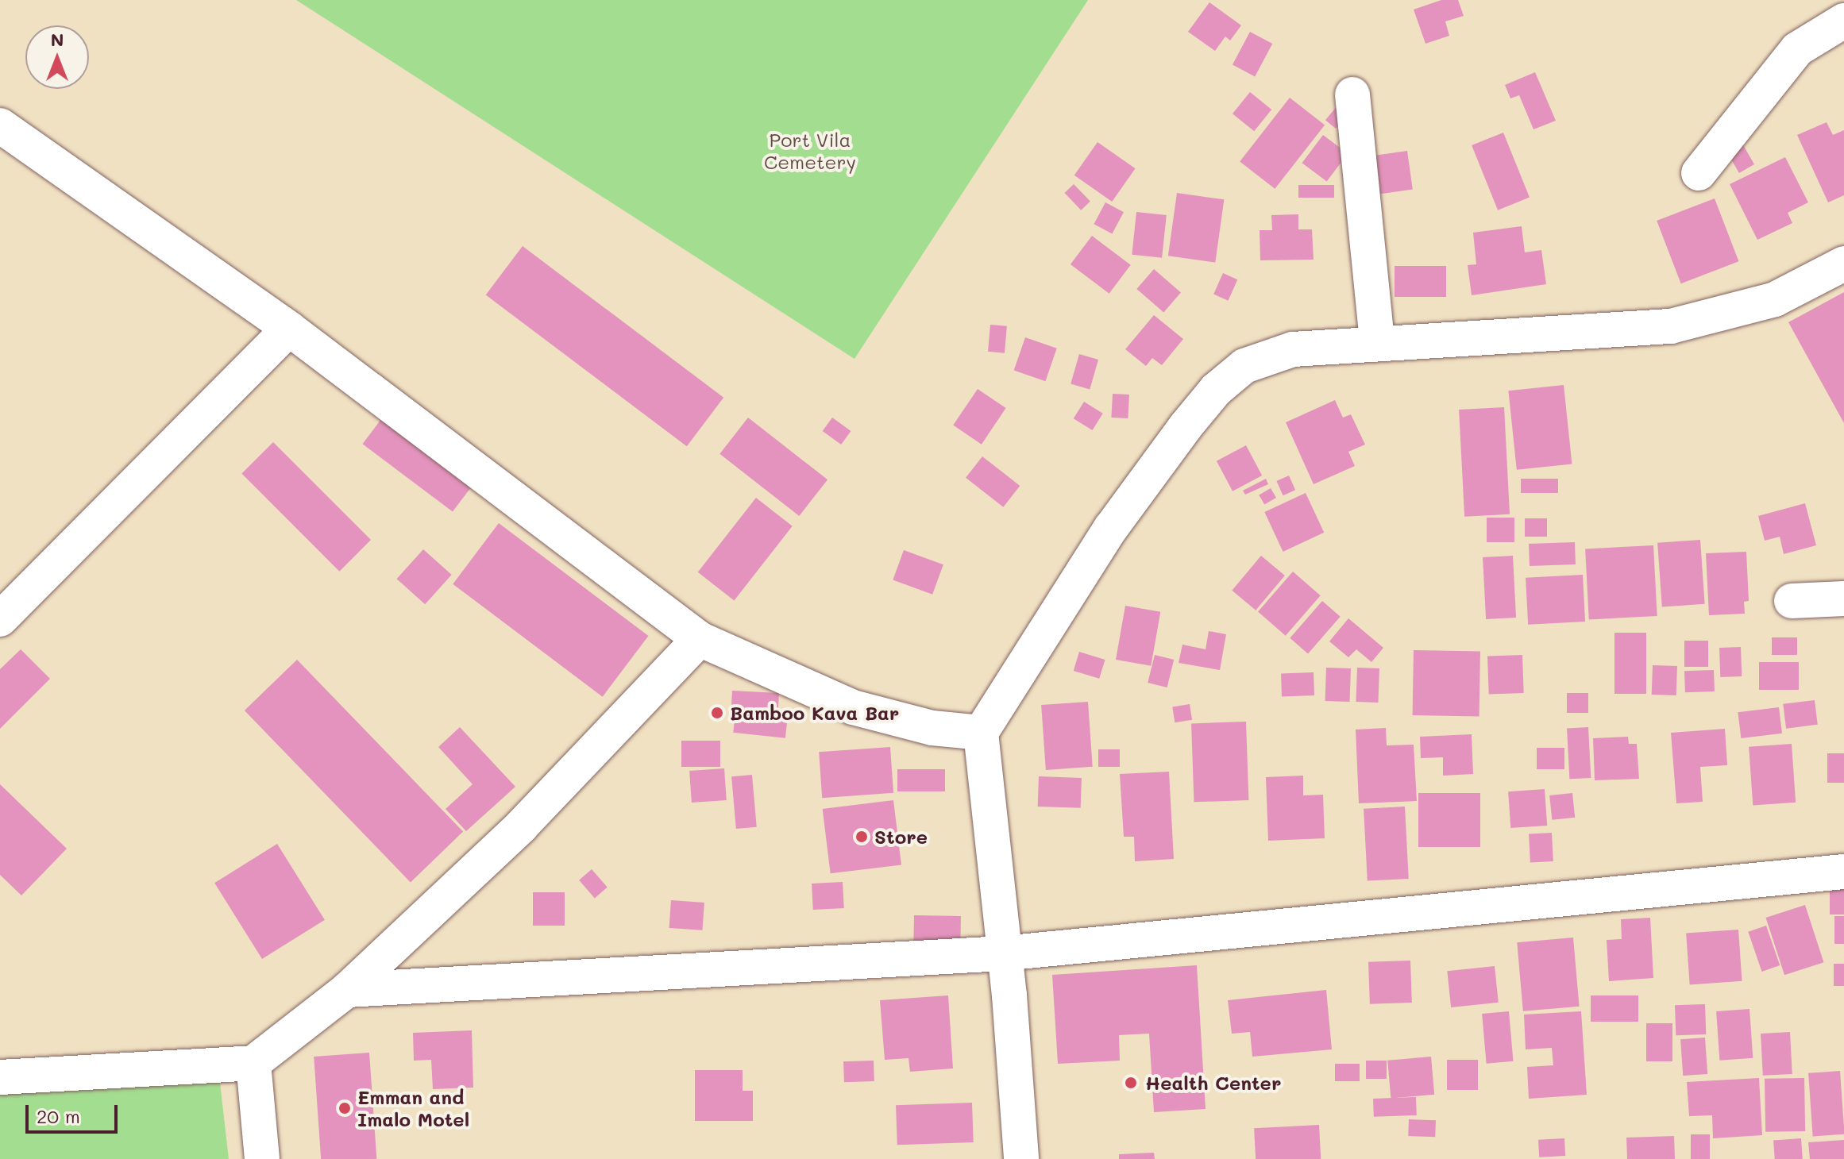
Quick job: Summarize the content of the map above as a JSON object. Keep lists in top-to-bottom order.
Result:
{
  "parks": ["Port Vila Cemetery"],
  "places": [
    "Bamboo Kava Bar",
    "Store",
    "Health Center",
    "Emman and Imalo Motel"
  ],
  "scale_bar": "20 m",
  "north": "top"
}
